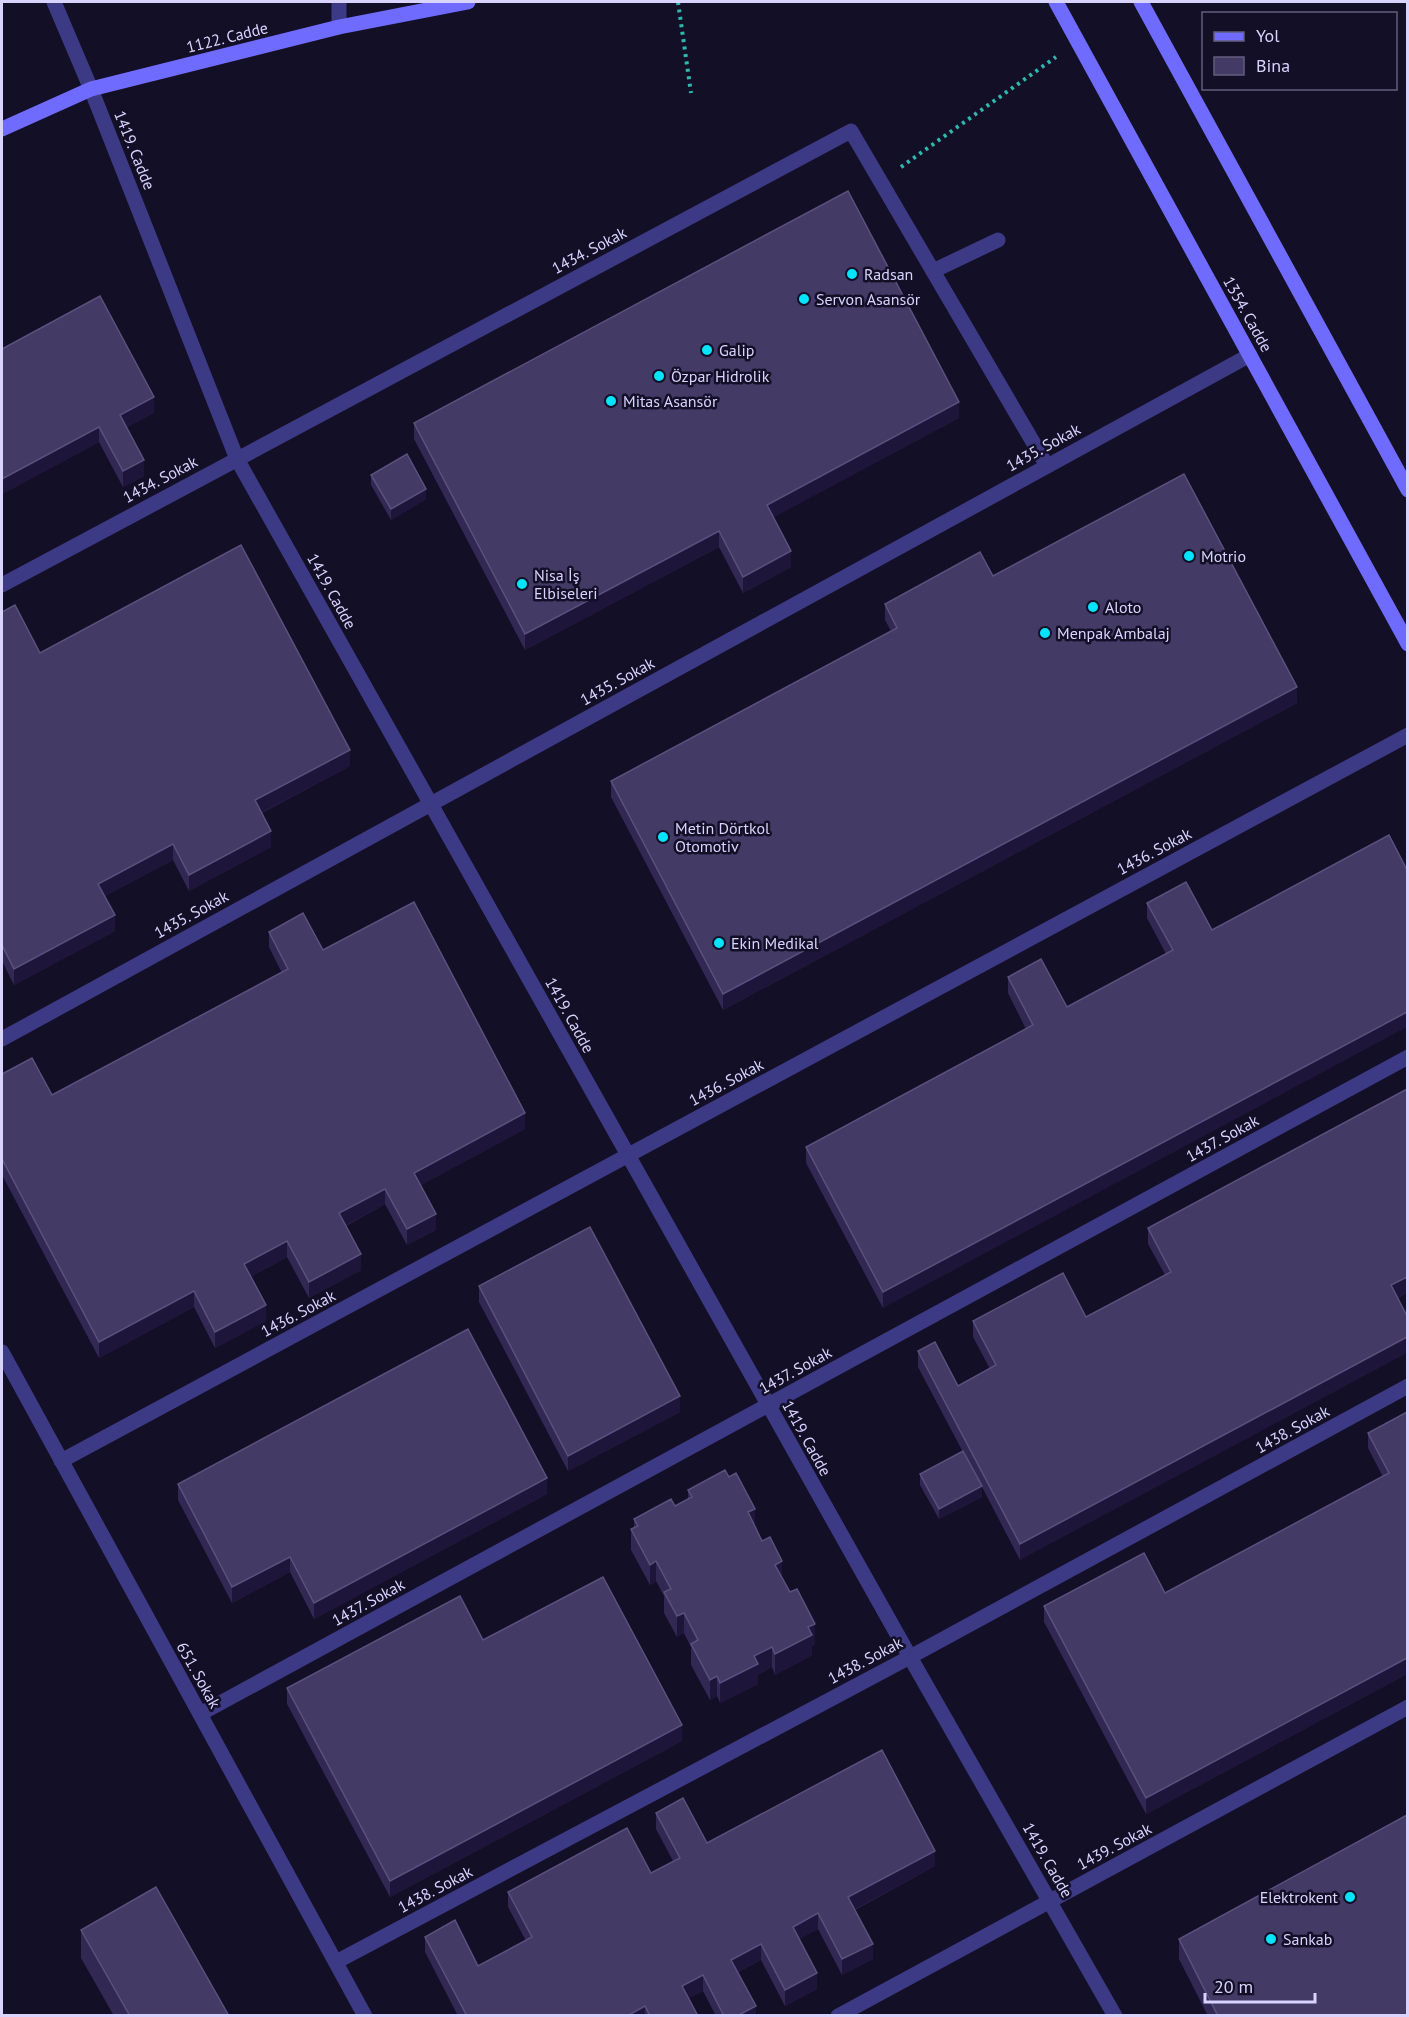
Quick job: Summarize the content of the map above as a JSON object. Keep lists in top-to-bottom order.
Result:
{
  "streets": {
    "main road": ["1122. Cadde", "1354. Cadde"],
    "street": [
      "1419. Cadde",
      "1434. Sokak",
      "1435. Sokak",
      "1436. Sokak",
      "1437. Sokak",
      "1438. Sokak",
      "651. Sokak",
      "1439. Sokak"
    ]
  },
  "crossings": [
    ["1122. Cadde", "1419. Cadde"],
    ["1419. Cadde", "1434. Sokak"],
    ["1419. Cadde", "1435. Sokak"],
    ["1419. Cadde", "1436. Sokak"],
    ["1419. Cadde", "1437. Sokak"],
    ["1419. Cadde", "1438. Sokak"],
    ["1419. Cadde", "1439. Sokak"],
    ["1434. Sokak", "1435. Sokak"],
    ["1354. Cadde", "1435. Sokak"],
    ["1436. Sokak", "651. Sokak"],
    ["1437. Sokak", "651. Sokak"],
    ["1438. Sokak", "651. Sokak"]
  ],
  "places": [
    "Radsan",
    "Servon Asansör",
    "Galip",
    "Özpar Hidrolik",
    "Mitas Asansör",
    "Motrio",
    "Nisa İş Elbiseleri",
    "Aloto",
    "Menpak Ambalaj",
    "Metin Dörtkol Otomotiv",
    "Ekin Medikal",
    "Elektrokent",
    "Sankab"
  ],
  "legend": ["Yol", "Bina"],
  "scale_bar": "20 m"
}
